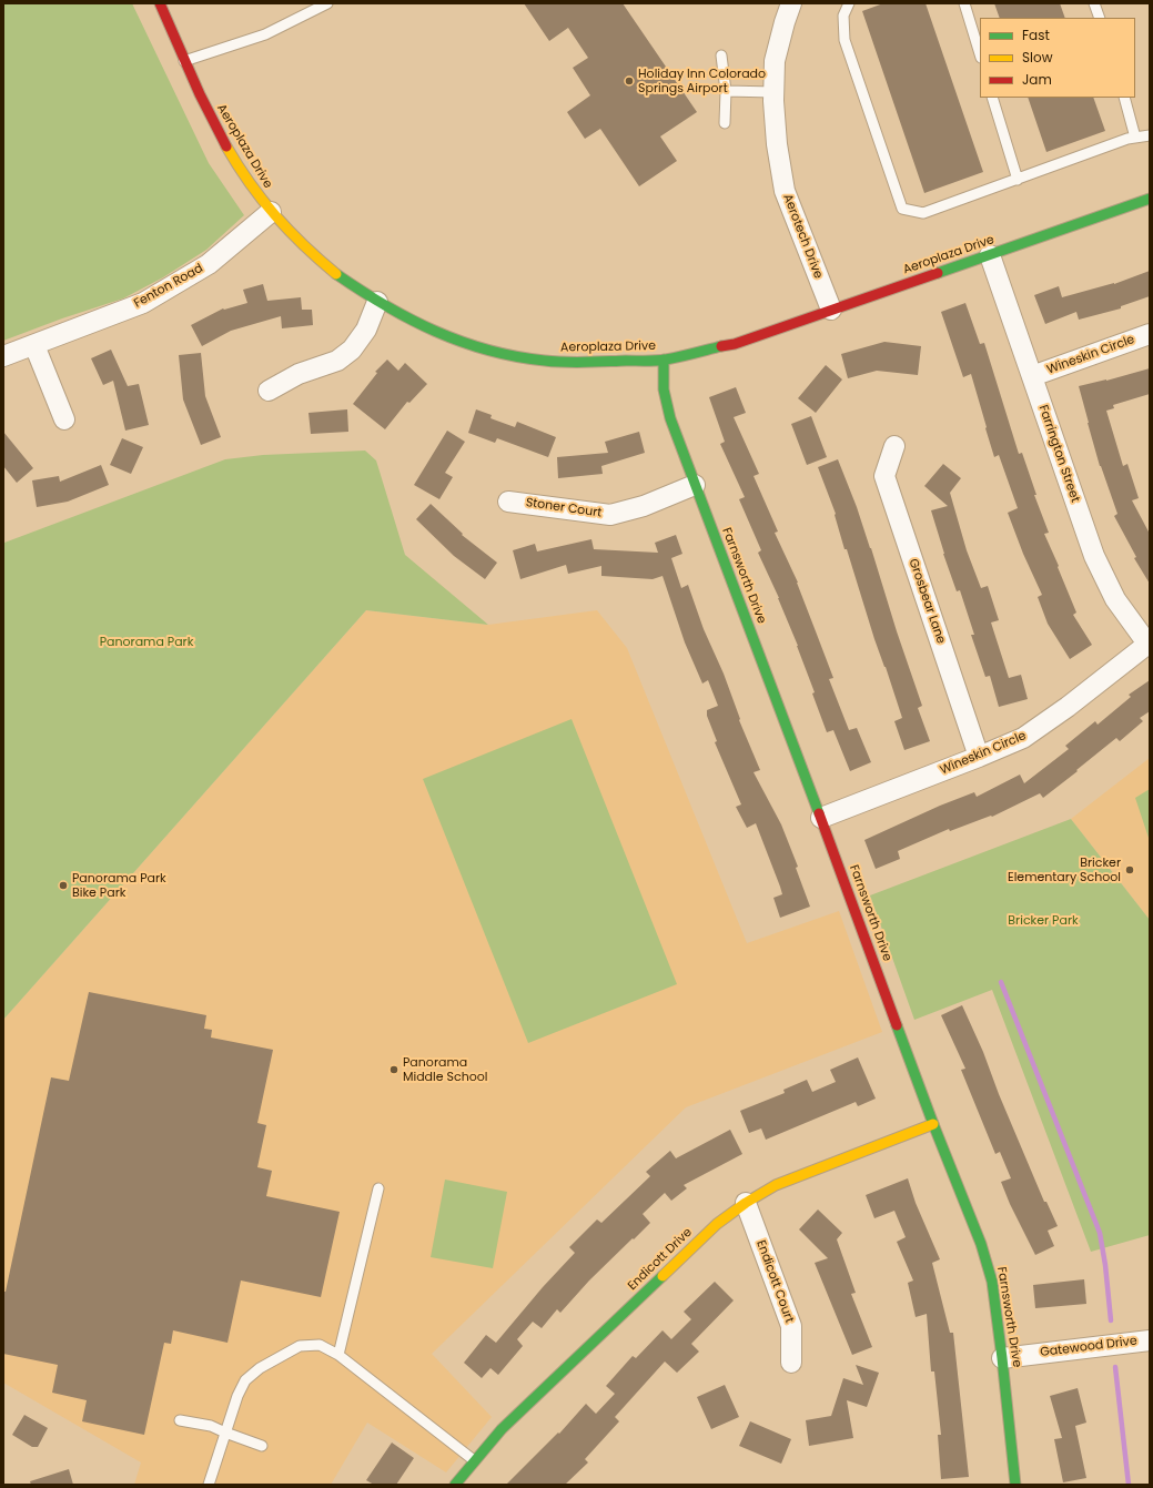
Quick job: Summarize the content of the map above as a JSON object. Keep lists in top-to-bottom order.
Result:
{
  "streets": {
    "street": [
      "Aeroplaza Drive",
      "Aerotech Drive",
      "Fenton Road",
      "Wineskin Circle",
      "Farrington Street",
      "Stoner Court",
      "Farnsworth Drive",
      "Grosbear Lane",
      "Endicott Drive",
      "Endicott Court",
      "Gatewood Drive"
    ]
  },
  "crossings": [
    ["Aeroplaza Drive", "Aerotech Drive"],
    ["Aeroplaza Drive", "Fenton Road"],
    ["Aeroplaza Drive", "Farrington Street"],
    ["Aeroplaza Drive", "Farnsworth Drive"],
    ["Wineskin Circle", "Farrington Street"],
    ["Wineskin Circle", "Farnsworth Drive"],
    ["Wineskin Circle", "Grosbear Lane"],
    ["Stoner Court", "Farnsworth Drive"],
    ["Farnsworth Drive", "Endicott Drive"],
    ["Farnsworth Drive", "Gatewood Drive"],
    ["Endicott Drive", "Endicott Court"]
  ],
  "parks": ["Panorama Park", "Bricker Park"],
  "places": [
    "Holiday Inn Colorado Springs Airport",
    "Bricker Elementary School",
    "Panorama Park Bike Park",
    "Panorama Middle School"
  ],
  "legend": ["Fast", "Slow", "Jam"]
}
